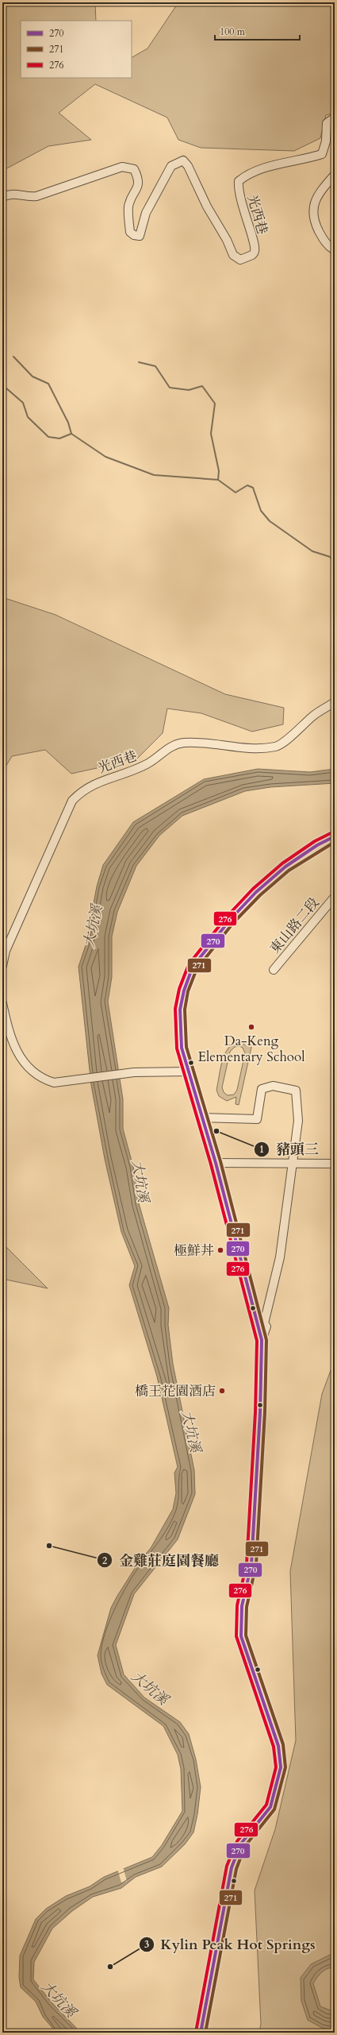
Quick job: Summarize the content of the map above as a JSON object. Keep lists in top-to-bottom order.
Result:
{
  "streets": {
    "street": ["光西巷", "東山路二段"]
  },
  "water": ["大坑溪"],
  "places": [
    "Da-Keng Elementary School",
    "豬頭三",
    "極鮮丼",
    "橋王花園酒店",
    "金雞莊庭園餐廳",
    "Kylin Peak Hot Springs"
  ],
  "lines": ["transit line 276", "transit line 270", "transit line 271"],
  "legend": ["270", "271", "276"],
  "scale_bar": "100 m"
}
